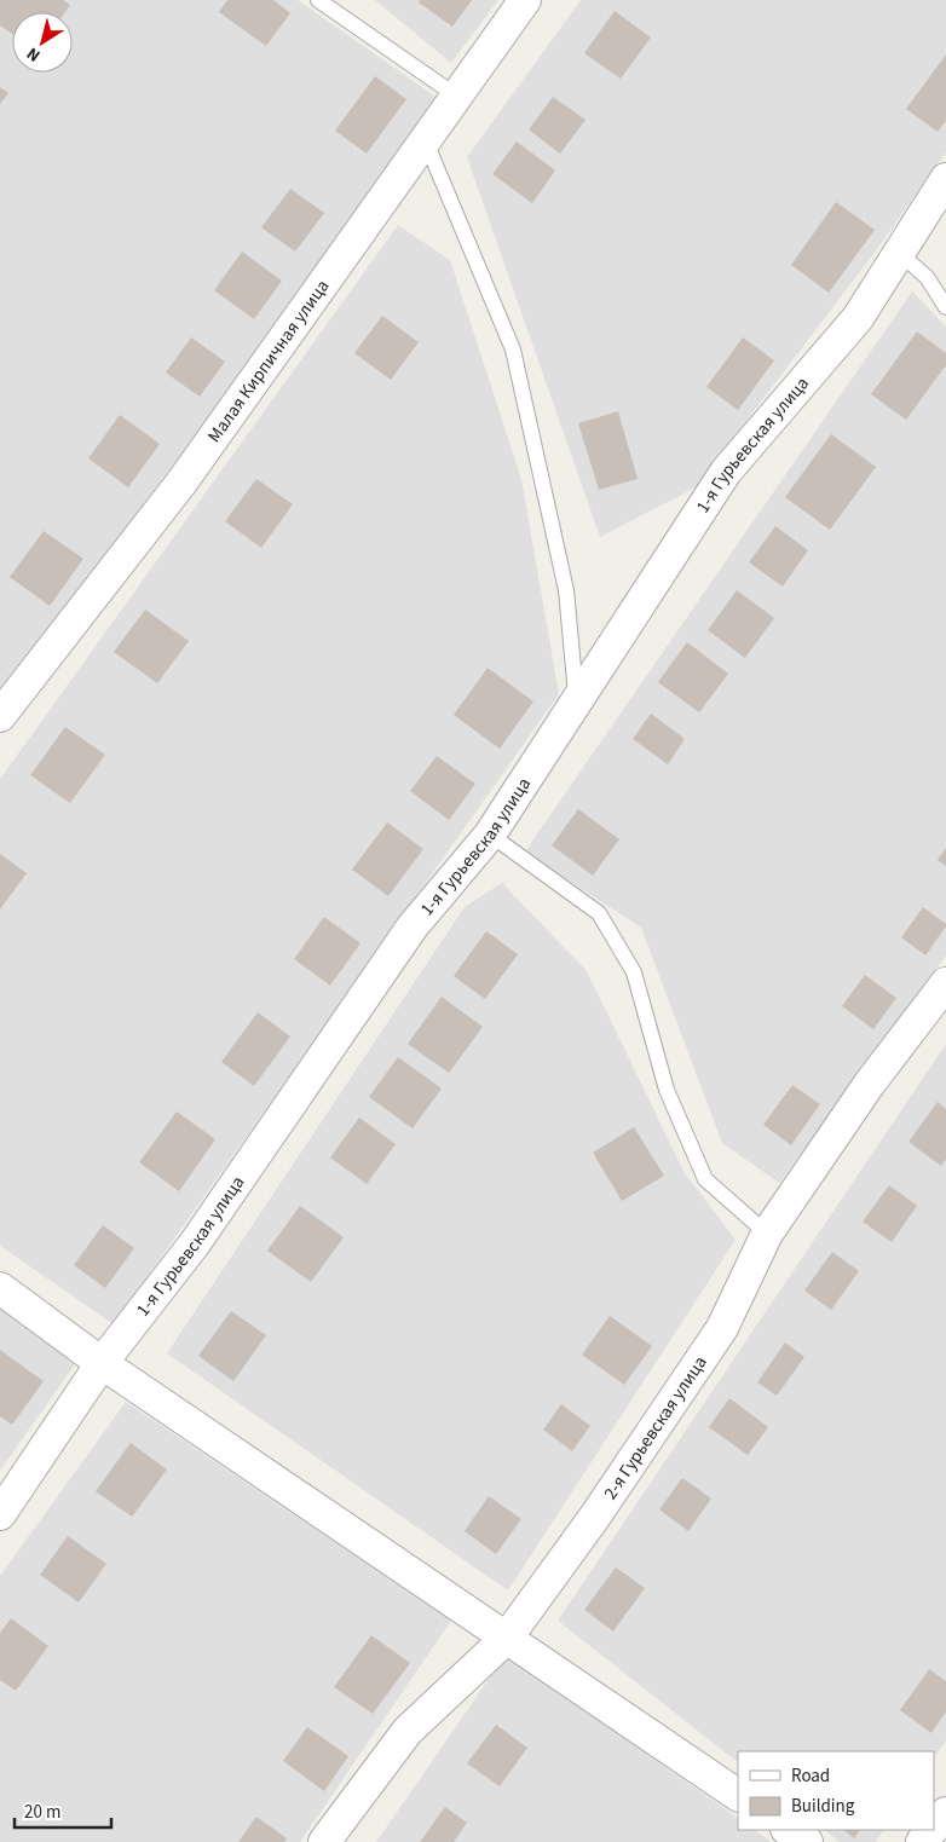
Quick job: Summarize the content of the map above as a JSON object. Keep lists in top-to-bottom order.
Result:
{
  "streets": {
    "street": ["Малая Кирпичная улица", "1-я Гурьевская улица", "2-я Гурьевская улица"]
  },
  "legend": ["Road", "Building"],
  "scale_bar": "20 m",
  "north": "bottom left"
}
